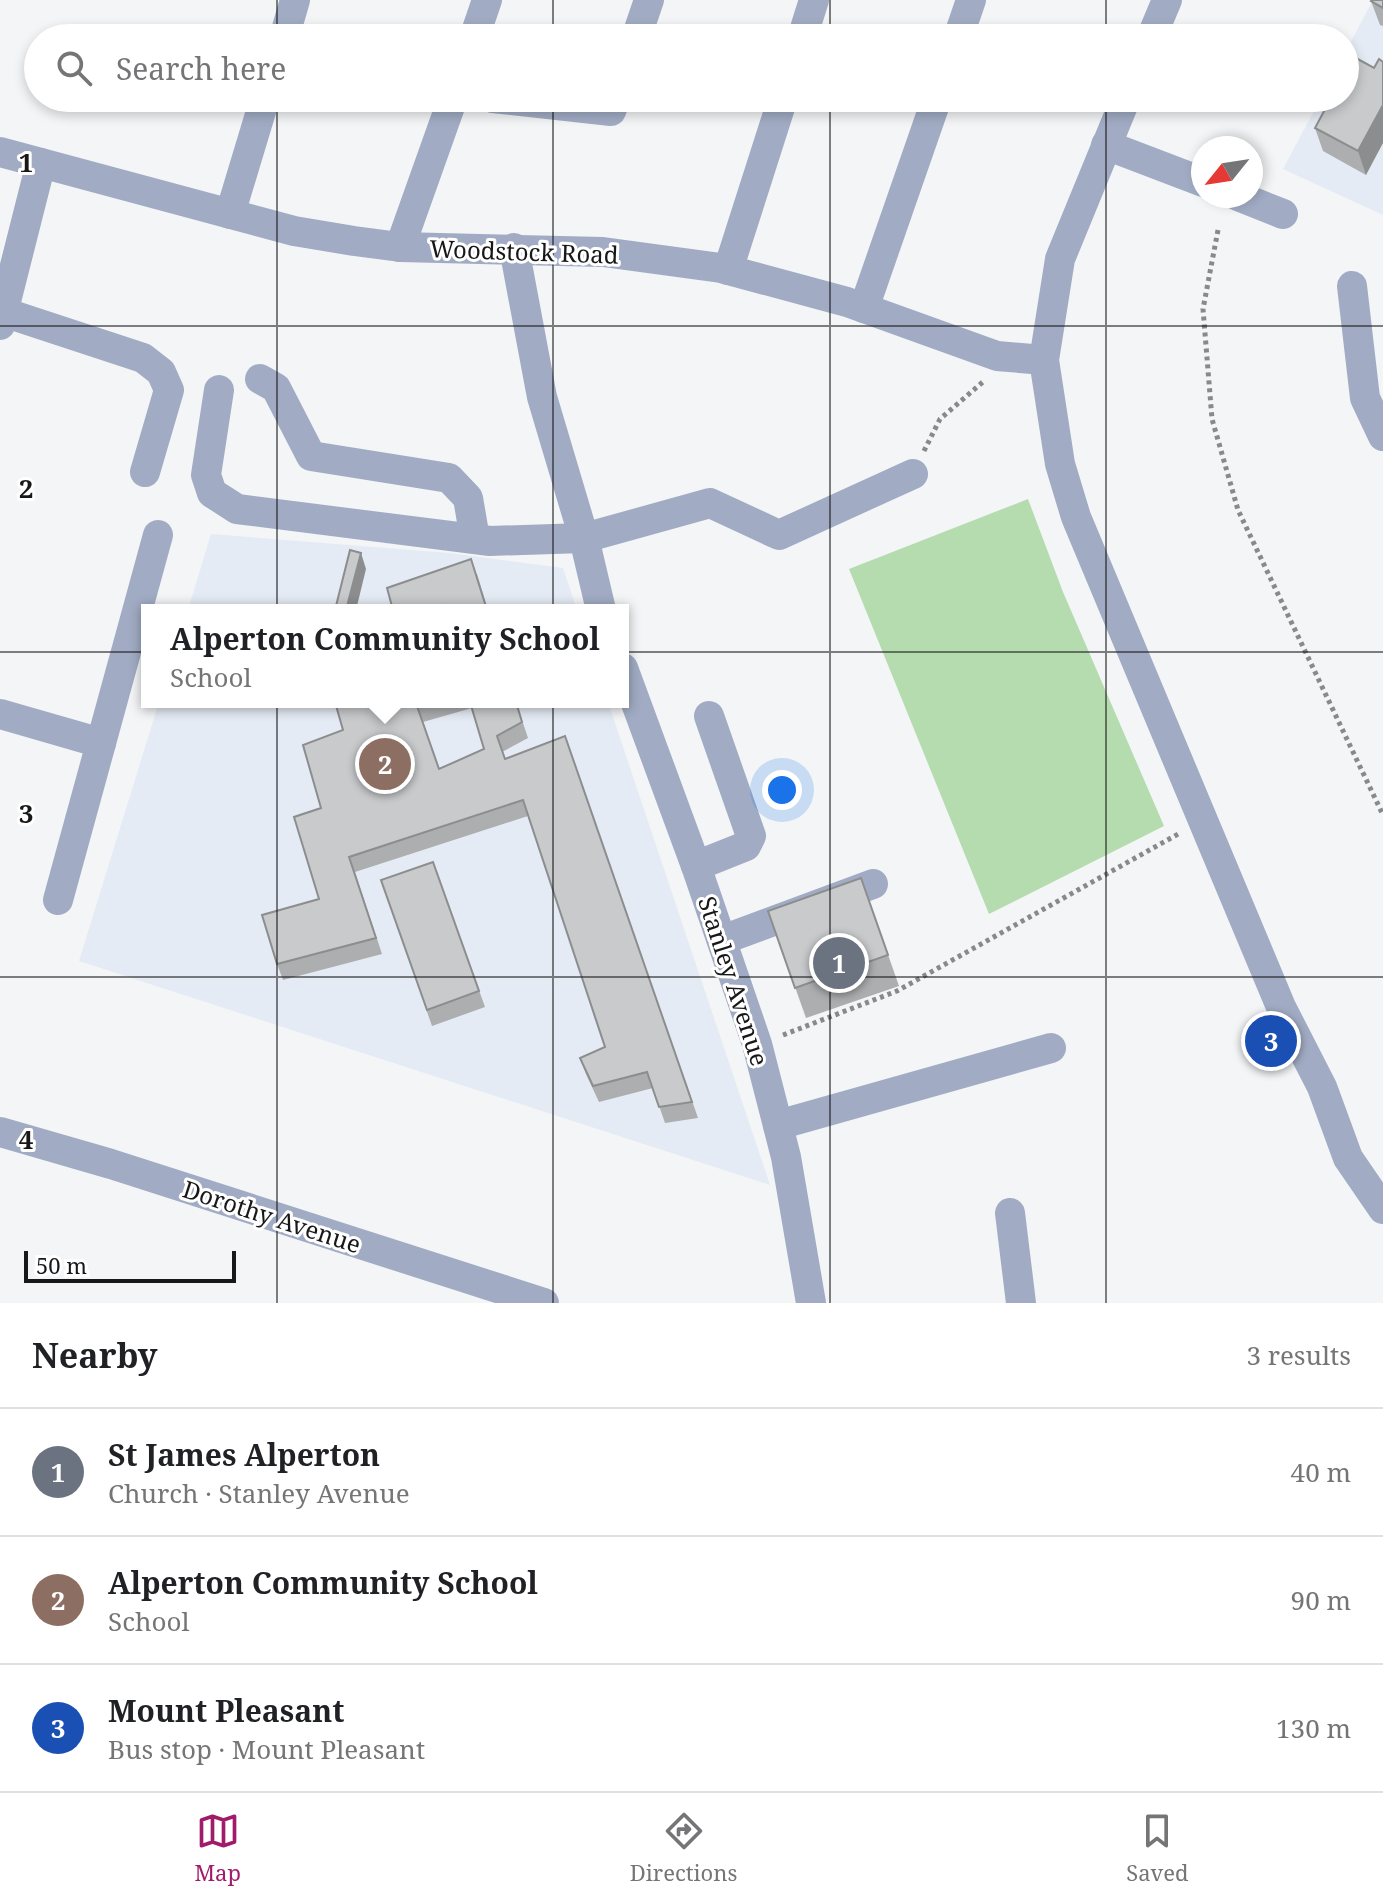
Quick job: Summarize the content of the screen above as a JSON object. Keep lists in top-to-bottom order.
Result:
{
  "streets": {
    "street": ["Woodstock Road", "Stanley Avenue", "Dorothy Avenue"]
  },
  "scale_bar": "50 m",
  "north": "bottom left",
  "page": {
    "search": "Search here",
    "popup": ["Alperton Community School", "School"],
    "pins": ["2", "1", "3"],
    "scale": "50 m",
    "heading": ["Nearby", "3 results"],
    "list": [
      {
        "mark": "1",
        "name": "St James Alperton",
        "note": "Church · Stanley Avenue",
        "value": "40 m"
      },
      {
        "mark": "2",
        "name": "Alperton Community School",
        "note": "School",
        "value": "90 m"
      },
      {
        "mark": "3",
        "name": "Mount Pleasant",
        "note": "Bus stop · Mount Pleasant",
        "value": "130 m"
      }
    ],
    "nav": ["Map", "Directions", "Saved"]
  },
  "grid": {
    "rows": [
      "1",
      "2",
      "3",
      "4"
    ]
  }
}
